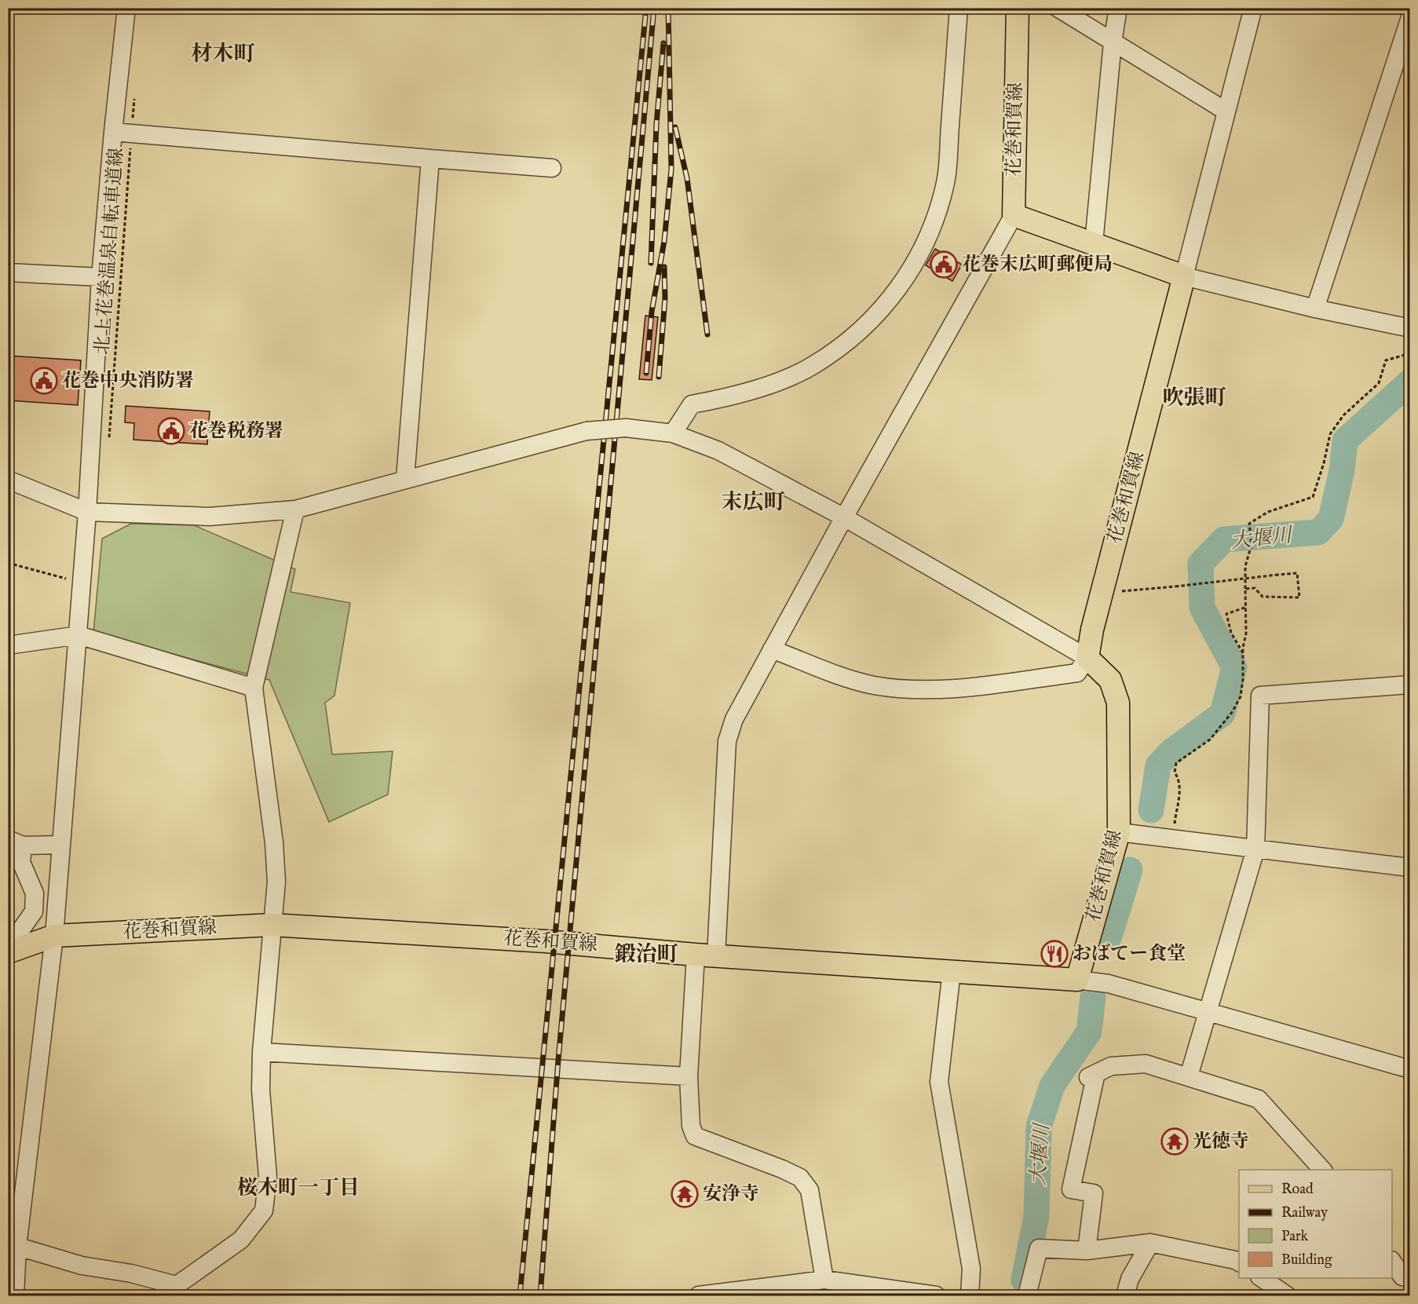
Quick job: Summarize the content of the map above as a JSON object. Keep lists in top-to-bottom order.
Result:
{
  "streets": {
    "main road": ["花巻和賀線"],
    "path": ["北上花巻温泉自転車道線"]
  },
  "districts": [
    "材木町",
    "吹張町",
    "末広町",
    "鍛治町",
    "桜木町一丁目"
  ],
  "water": ["大堰川"],
  "places": {
    "public building": ["花巻末広町郵便局", "花巻中央消防署", "花巻税務署"],
    "restaurant": ["おばてー食堂"],
    "temple": ["光徳寺", "安浄寺"]
  },
  "legend": [
    "Road",
    "Railway",
    "Park",
    "Building"
  ]
}
